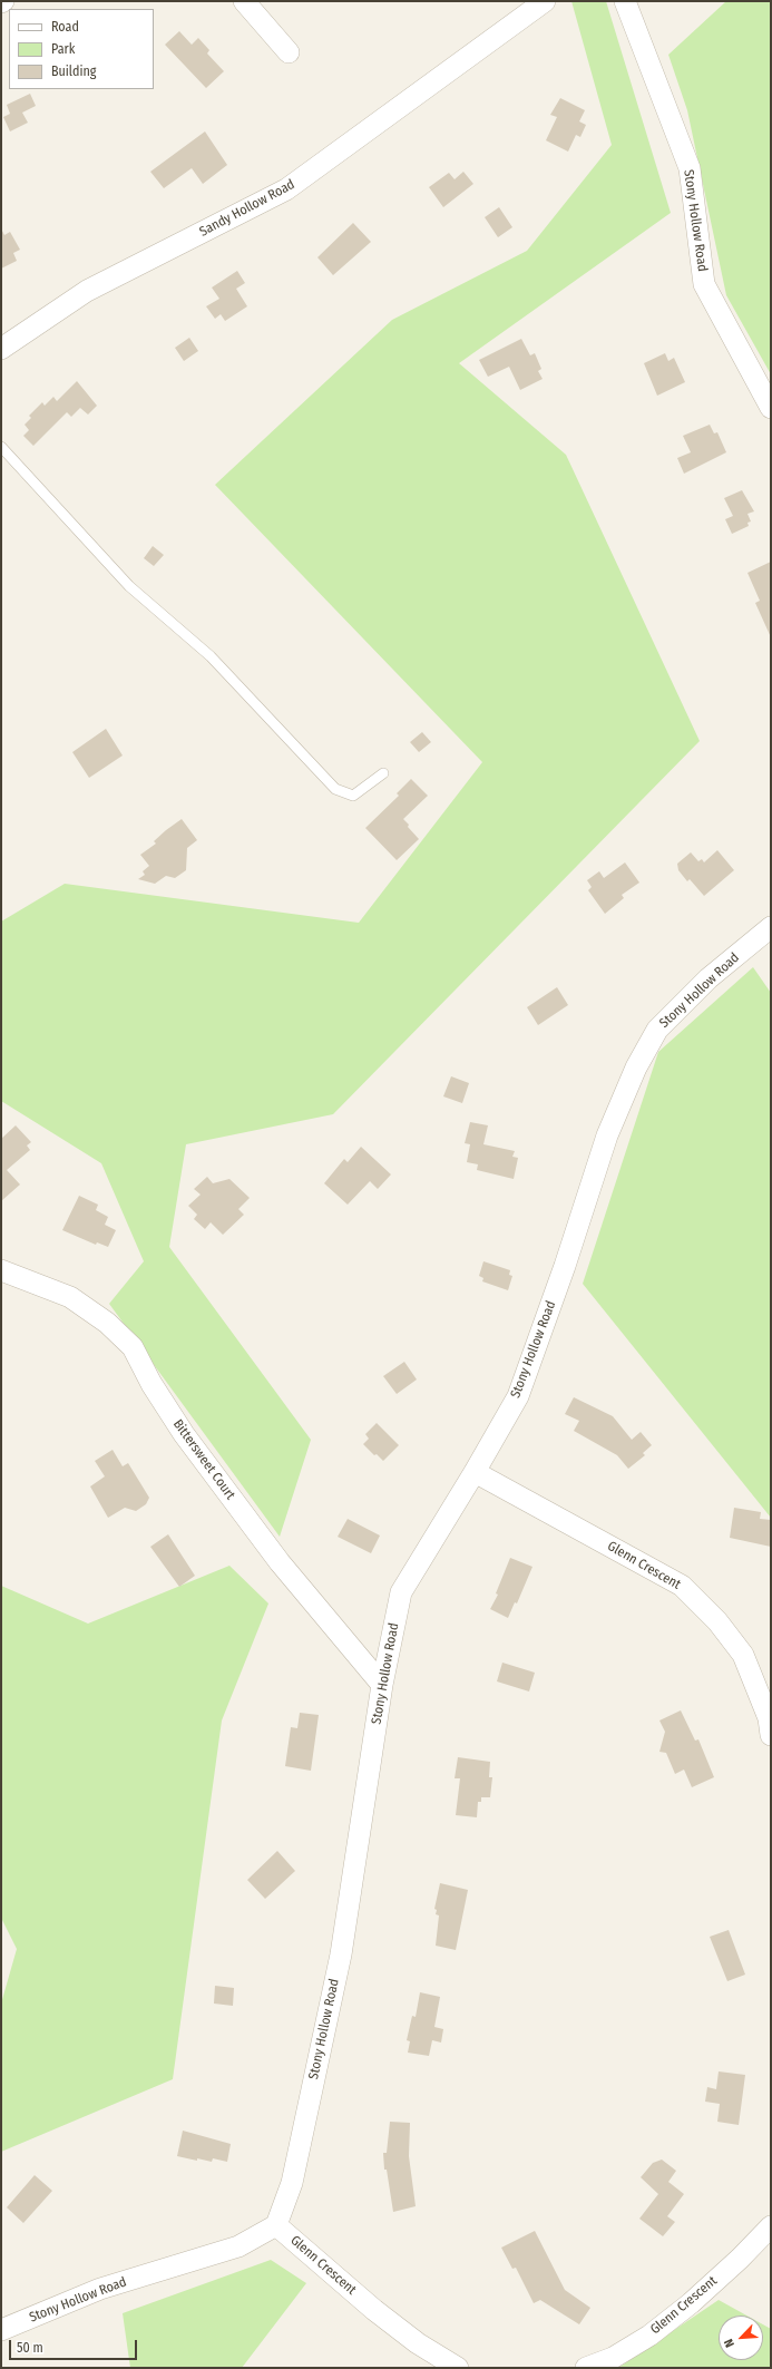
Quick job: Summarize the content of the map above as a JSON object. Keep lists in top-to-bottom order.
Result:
{
  "streets": {
    "street": [
      "Sandy Hollow Road",
      "Stony Hollow Road",
      "Bittersweet Court",
      "Glenn Crescent"
    ]
  },
  "crossings": [
    ["Stony Hollow Road", "Bittersweet Court"],
    ["Stony Hollow Road", "Glenn Crescent"]
  ],
  "legend": ["Road", "Park", "Building"],
  "scale_bar": "50 m",
  "north": "bottom left"
}
